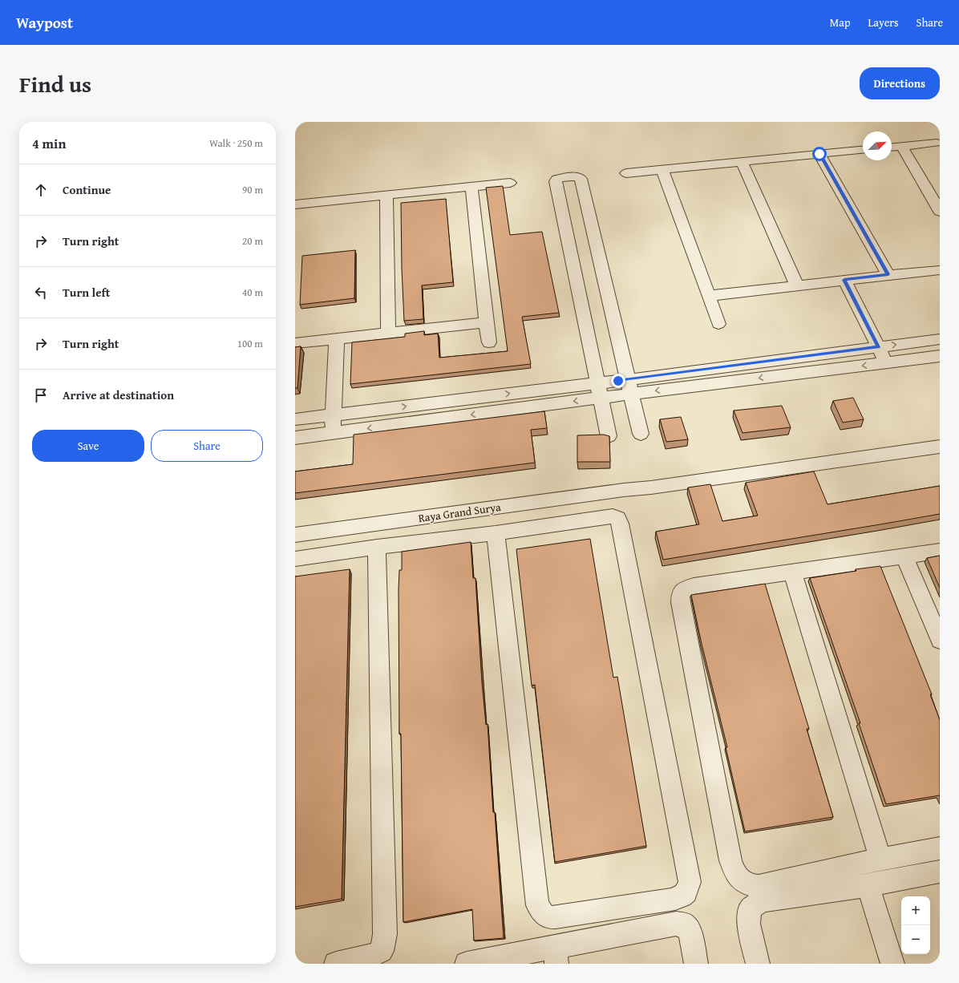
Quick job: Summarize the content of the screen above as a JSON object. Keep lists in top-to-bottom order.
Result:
{
  "streets": {
    "street": ["Raya Grand Surya"]
  },
  "north": "top right",
  "page": {
    "header": "Waypost",
    "nav": ["Map", "Layers", "Share"],
    "title": "Find us",
    "buttons": [
      "Directions",
      ["Save", "Share"]
    ],
    "heading": ["4 min", "Walk · 250 m"],
    "list": [
      ["Continue", "90 m"],
      ["Turn right", "20 m"],
      ["Turn left", "40 m"],
      ["Turn right", "100 m"],
      "Arrive at destination"
    ],
    "map_buttons": ["+", "−"]
  }
}
